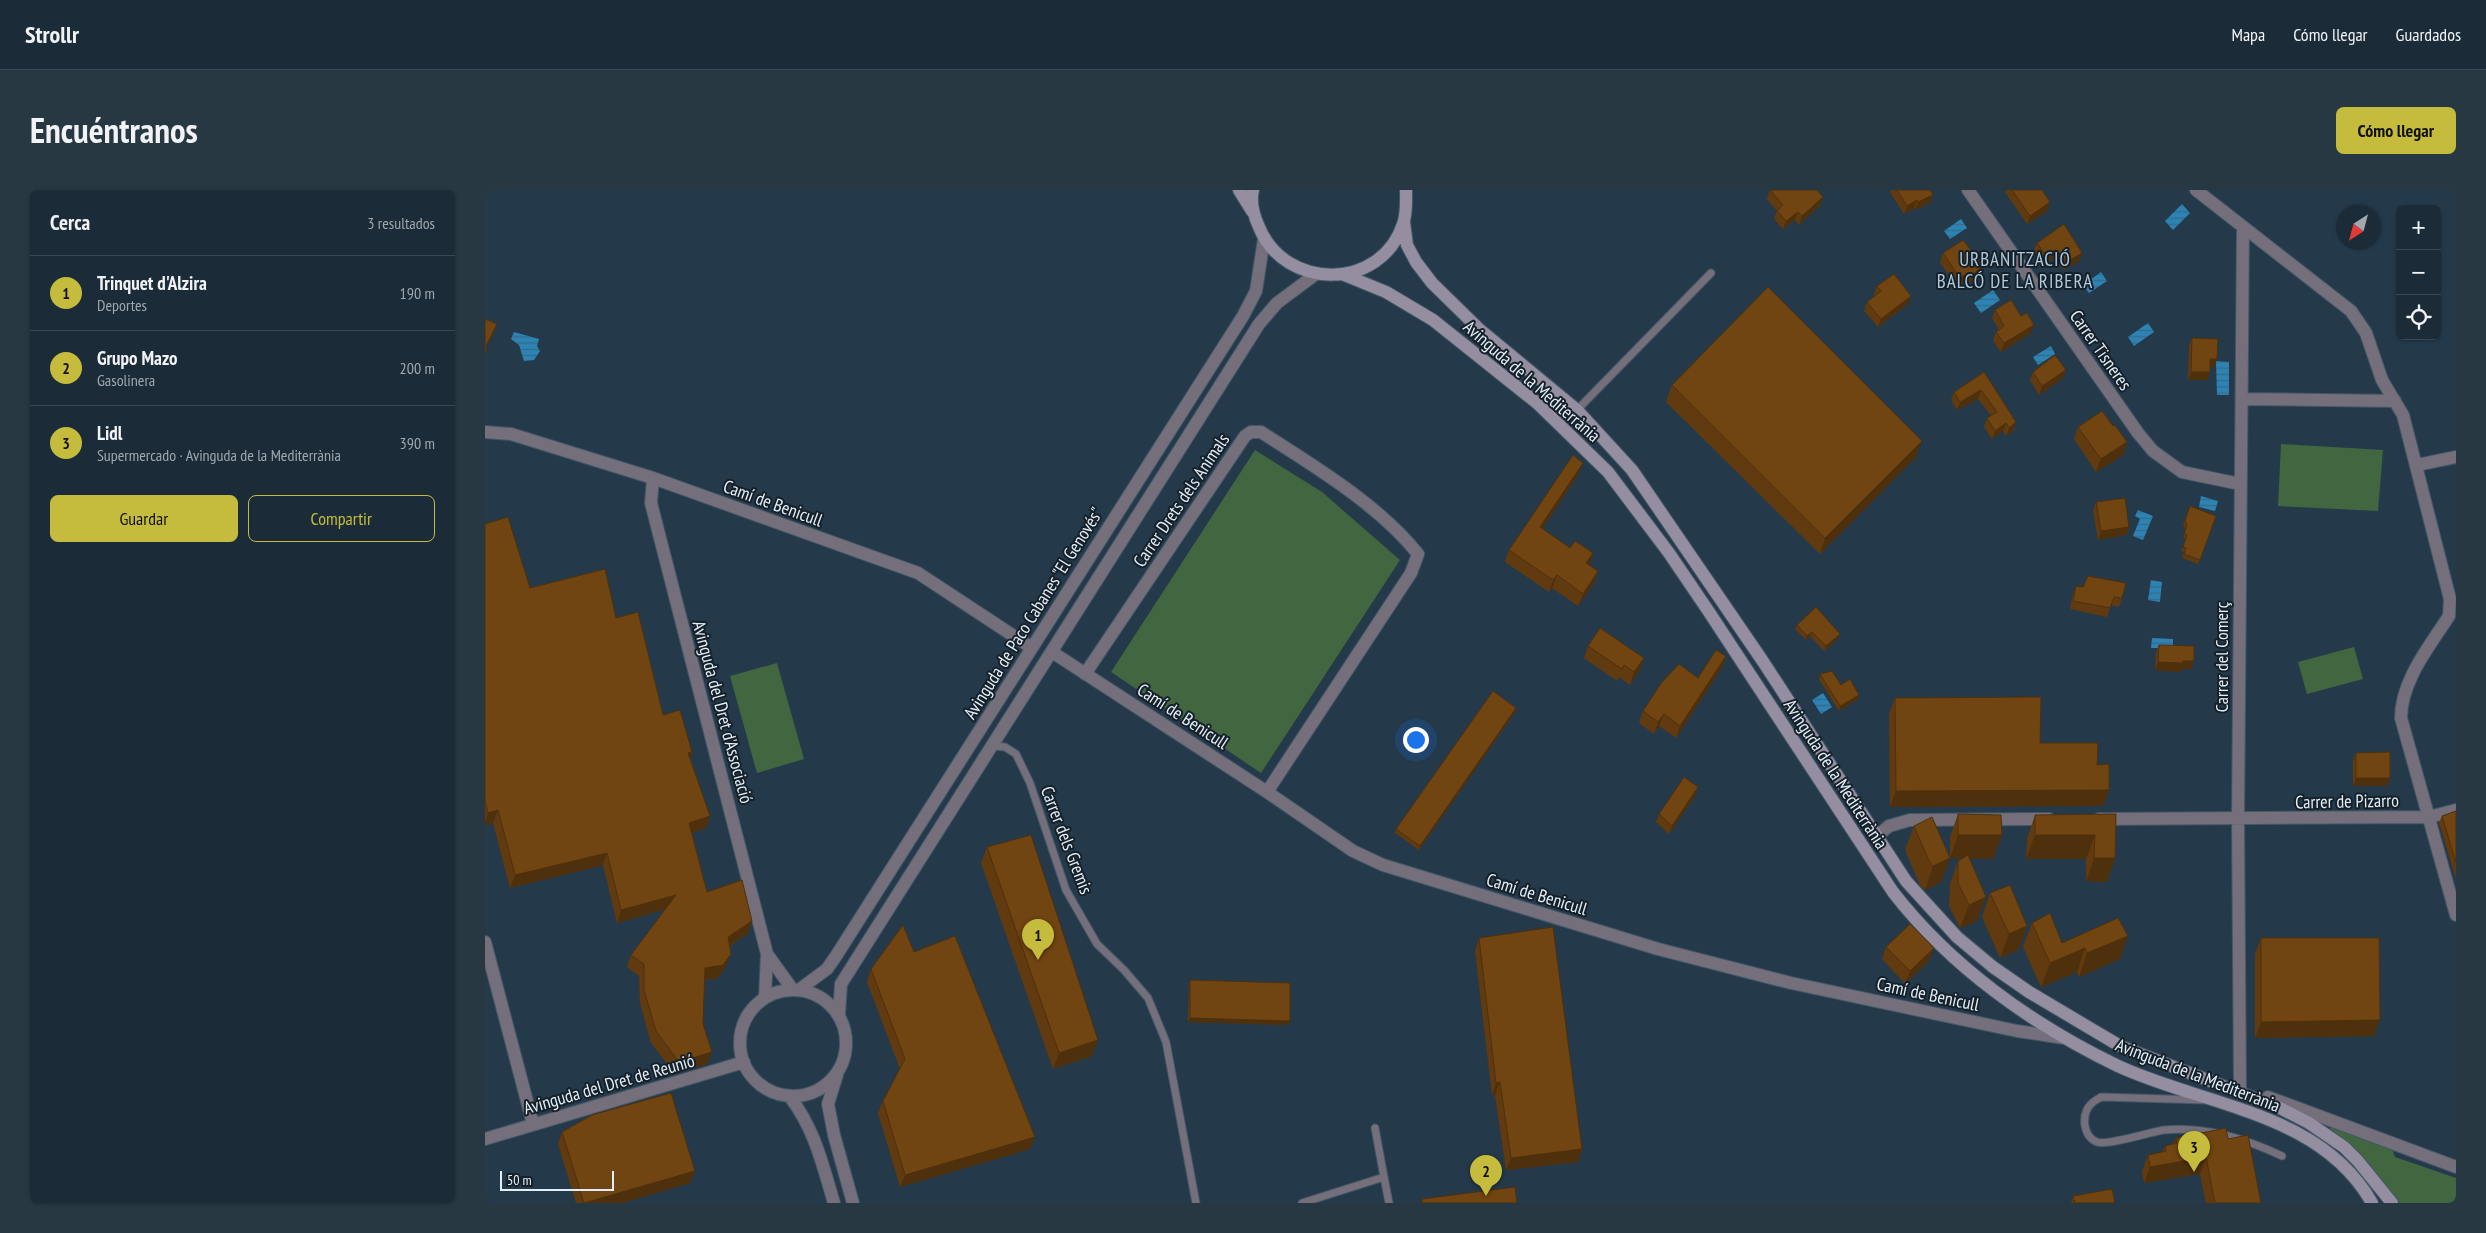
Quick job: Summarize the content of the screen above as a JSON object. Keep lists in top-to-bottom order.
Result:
{
  "streets": {
    "main road": ["Avinguda de la Mediterrània"],
    "street": [
      "Carrer Tisneres",
      "Carrer Drets dels Animals",
      "Camí de Benicull",
      "Avinguda de Paco Cabanes \"El Genovés\"",
      "Carrer del Comerç",
      "Avinguda del Dret d'Associació",
      "Carrer de Pizarro",
      "Avinguda del Dret de Reunió"
    ],
    "lane": ["Carrer dels Gremis"]
  },
  "crossings": [
    ["Carrer Tisneres", "Carrer del Comerç"],
    ["Avinguda de la Mediterrània", "Camí de Benicull"],
    ["Carrer Drets dels Animals", "Camí de Benicull"],
    ["Camí de Benicull", "Avinguda de Paco Cabanes \"El Genovés\""],
    ["Camí de Benicull", "Avinguda del Dret d'Associació"],
    ["Avinguda de Paco Cabanes \"El Genovés\"", "Avinguda del Dret d'Associació"],
    ["Avinguda de Paco Cabanes \"El Genovés\"", "Carrer dels Gremis"],
    ["Avinguda de Paco Cabanes \"El Genovés\"", "Avinguda del Dret de Reunió"],
    ["Carrer del Comerç", "Carrer de Pizarro"],
    ["Avinguda del Dret d'Associació", "Avinguda del Dret de Reunió"]
  ],
  "districts": ["URBANITZACIÓ BALCÓ DE LA RIBERA"],
  "scale_bar": "50 m",
  "north": "bottom left",
  "page": {
    "header": "Strollr",
    "nav": ["Mapa", "Cómo llegar", "Guardados"],
    "title": "Encuéntranos",
    "buttons": [
      "Cómo llegar",
      ["Guardar", "Compartir"]
    ],
    "heading": ["Cerca", "3 resultados"],
    "map_buttons": ["+", "−"],
    "list": [
      {
        "mark": "1",
        "name": "Trinquet d'Alzira",
        "note": "Deportes",
        "value": "190 m"
      },
      {
        "mark": "2",
        "name": "Grupo Mazo",
        "note": "Gasolinera",
        "value": "200 m"
      },
      {
        "mark": "3",
        "name": "Lidl",
        "note": "Supermercado · Avinguda de la Mediterrània",
        "value": "390 m"
      }
    ],
    "pins": ["1", "3", "2"],
    "scale": "50 m"
  }
}
